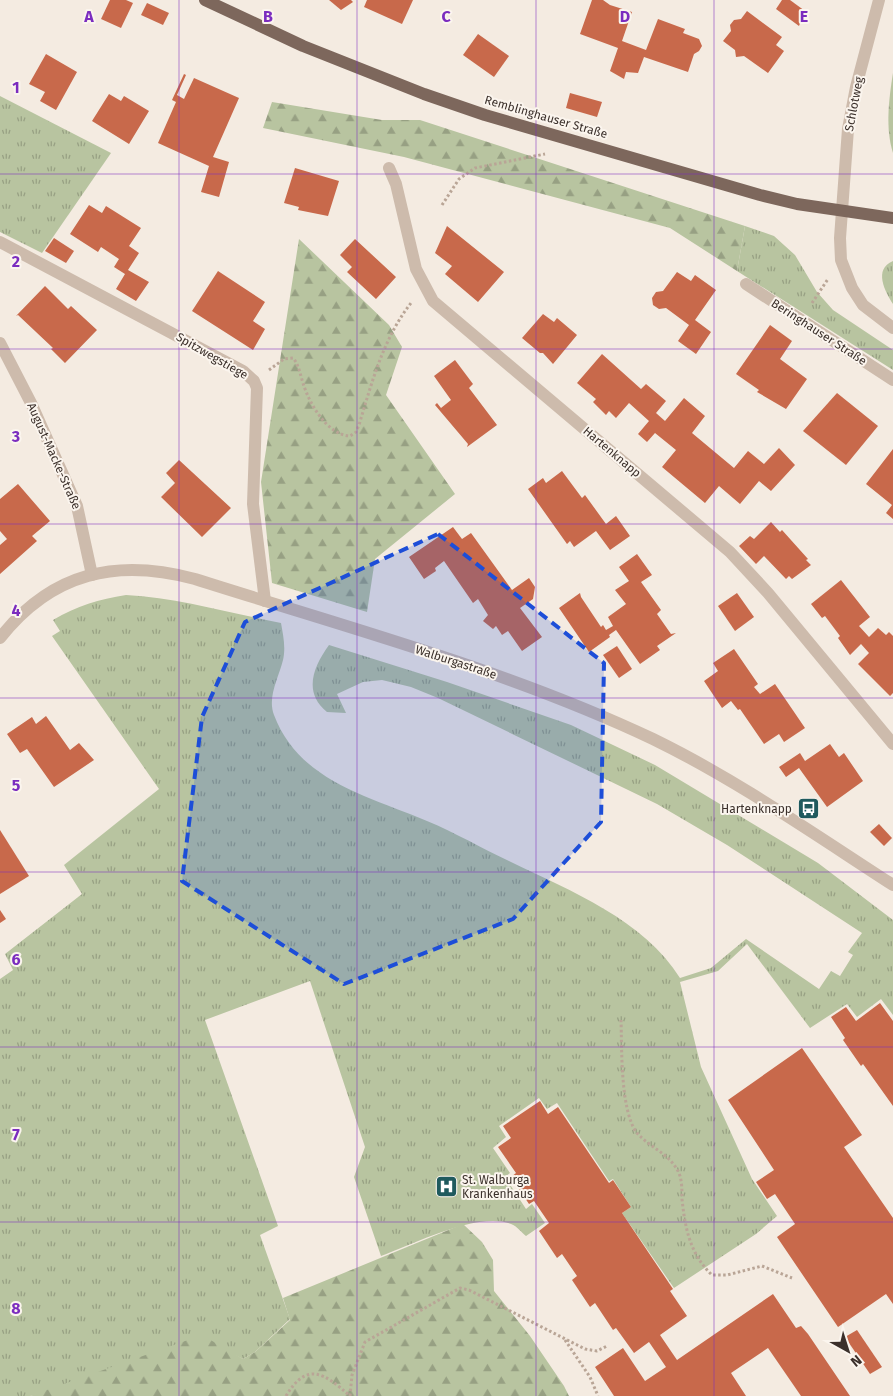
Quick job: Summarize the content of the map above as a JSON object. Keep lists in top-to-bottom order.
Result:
{
  "streets": {
    "main road": ["Remblinghauser Straße"],
    "street": [
      "Schlotweg",
      "Beringhauser Straße",
      "Spitzwegstiege",
      "Hartenknapp",
      "August-Macke-Straße",
      "Walburgastraße"
    ]
  },
  "crossings": [
    ["Schlotweg", "Remblinghauser Straße"],
    ["Spitzwegstiege", "Walburgastraße"],
    ["August-Macke-Straße", "Walburgastraße"]
  ],
  "places": {
    "bus stop": ["Hartenknapp"],
    "hospital": ["St. Walburga Krankenhaus"]
  },
  "north": "bottom right",
  "grid": {
    "columns": [
      "A",
      "B",
      "C",
      "D",
      "E"
    ],
    "rows": [
      "1",
      "2",
      "3",
      "4",
      "5",
      "6",
      "7",
      "8"
    ]
  }
}
